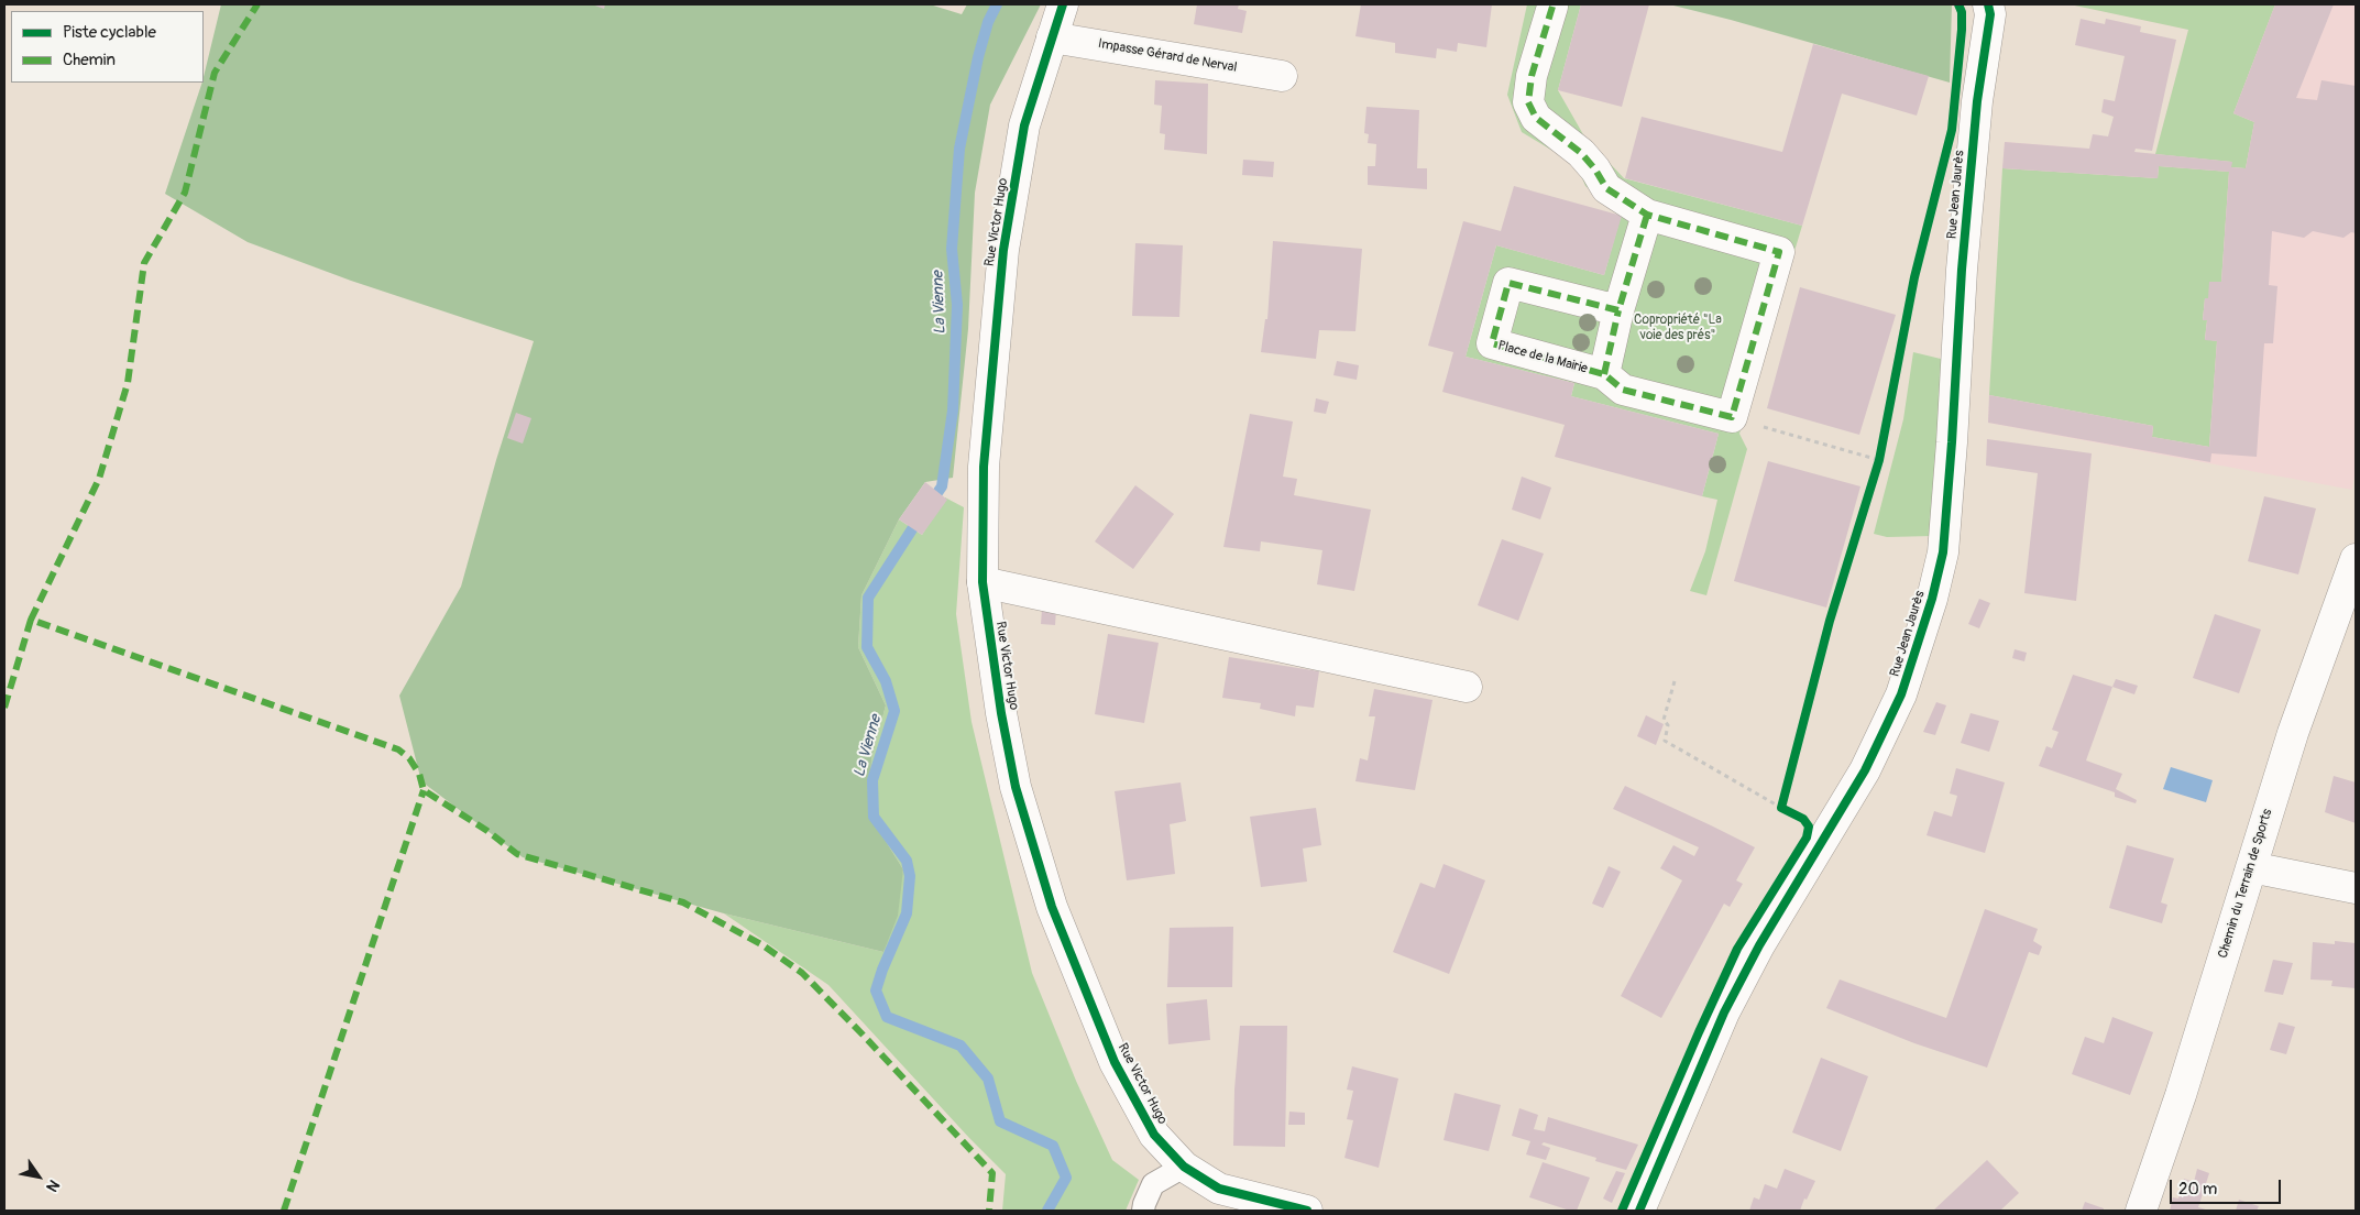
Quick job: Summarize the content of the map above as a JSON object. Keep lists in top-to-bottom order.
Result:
{
  "streets": {
    "street": [
      "Impasse Gérard de Nerval",
      "Rue Jean Jaurès",
      "Rue Victor Hugo",
      "Place de la Mairie",
      "Chemin du Terrain de Sports"
    ]
  },
  "crossings": [
    ["Impasse Gérard de Nerval", "Rue Victor Hugo"]
  ],
  "water": ["La Vienne"],
  "parks": ["Copropriété \"La voie des prés\""],
  "legend": ["Piste cyclable", "Chemin"],
  "scale_bar": "20 m",
  "north": "bottom right"
}
